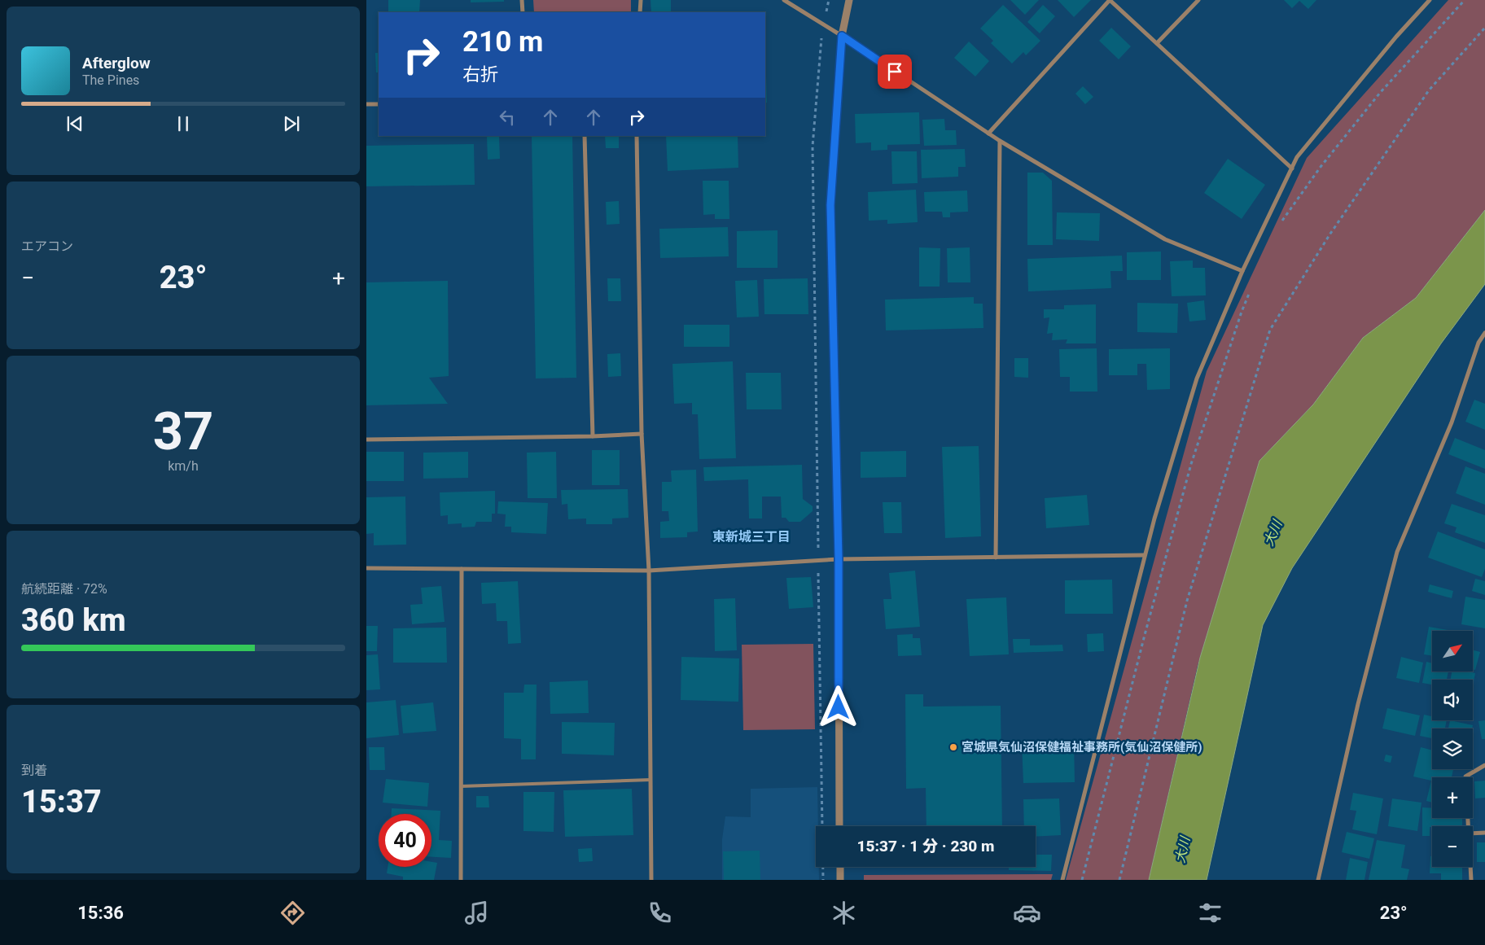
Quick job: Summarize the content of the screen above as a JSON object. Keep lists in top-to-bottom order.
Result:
{
  "districts": ["東新城三丁目"],
  "water": ["大川"],
  "places": ["宮城県気仙沼保健福祉事務所(気仙沼保健所)"],
  "north": "top right",
  "page": {
    "turn": ["210 m", "右折"],
    "song": ["Afterglow", "The Pines"],
    "tile": [
      "エアコン",
      ["37", "km/h"],
      ["航続距離 · 72%", "360 km"],
      ["到着", "15:37"]
    ],
    "heat": ["−", "23°", "+"],
    "map_buttons": ["+", "−"],
    "limit": "40",
    "trip": "15:37 · 1 分 · 230 m",
    "tabs": ["15:36", "23°"]
  }
}
